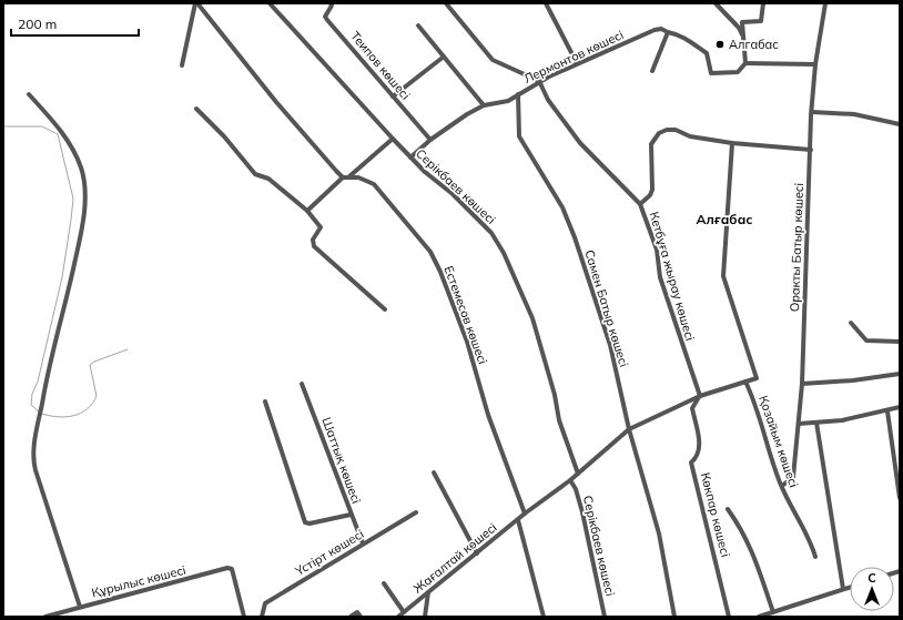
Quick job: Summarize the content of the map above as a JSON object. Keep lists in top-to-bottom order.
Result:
{
  "streets": {
    "street": [
      "Лермонтов көшесі",
      "Теипов көшесі",
      "Серікбаев көшесі",
      "Оракты Батыр көшесі",
      "Кетбұға жырау көшесі",
      "Самен Батыр көшесі",
      "Естемесов көшесі",
      "Қозайым көшесі",
      "Шаттық көшесі",
      "Көкпар көшесі",
      "Үстірт көшесі",
      "Жағалтай көшесі",
      "Құрылыс көшесі"
    ]
  },
  "crossings": [
    ["Лермонтов көшесі", "Теипов көшесі"],
    ["Лермонтов көшесі", "Серікбаев көшесі"],
    ["Лермонтов көшесі", "Кетбұға жырау көшесі"],
    ["Лермонтов көшесі", "Самен Батыр көшесі"],
    ["Серікбаев көшесі", "Жағалтай көшесі"],
    ["Оракты Батыр көшесі", "Қозайым көшесі"],
    ["Кетбұға жырау көшесі", "Көкпар көшесі"],
    ["Естемесов көшесі", "Жағалтай көшесі"],
    ["Шаттық көшесі", "Үстірт көшесі"]
  ],
  "districts": ["Алғабас"],
  "places": ["Алгабас"],
  "scale_bar": "200 m",
  "north": "top"
}
